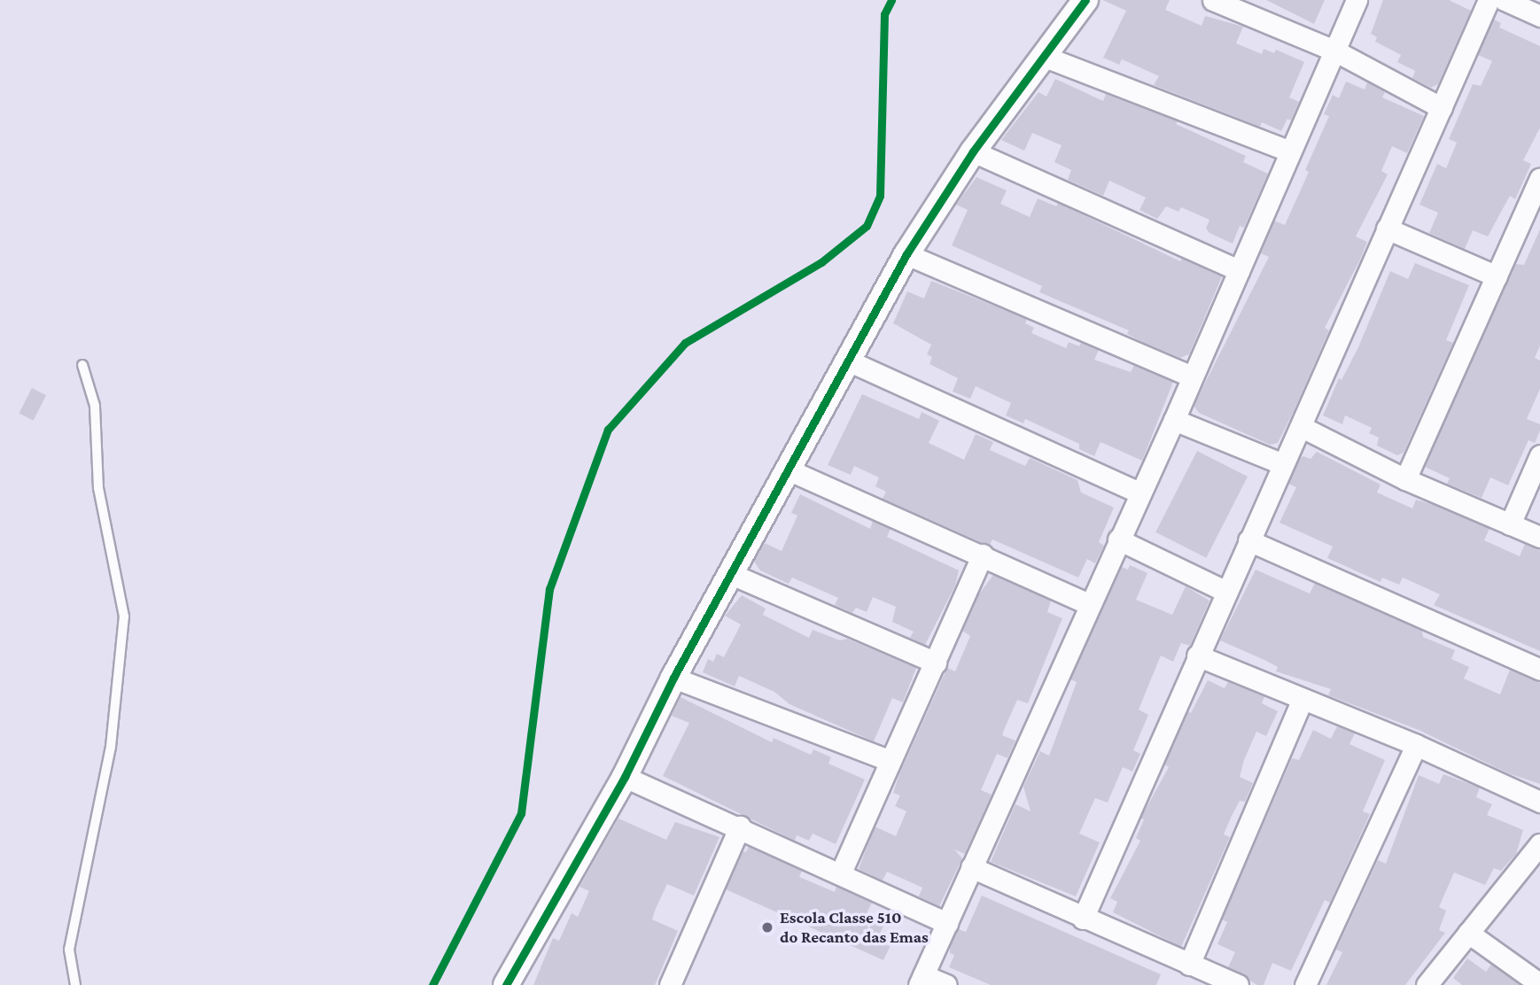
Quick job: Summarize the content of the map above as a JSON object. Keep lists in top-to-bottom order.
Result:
{
  "places": ["Escola Classe 510 do Recanto das Emas"]
}
